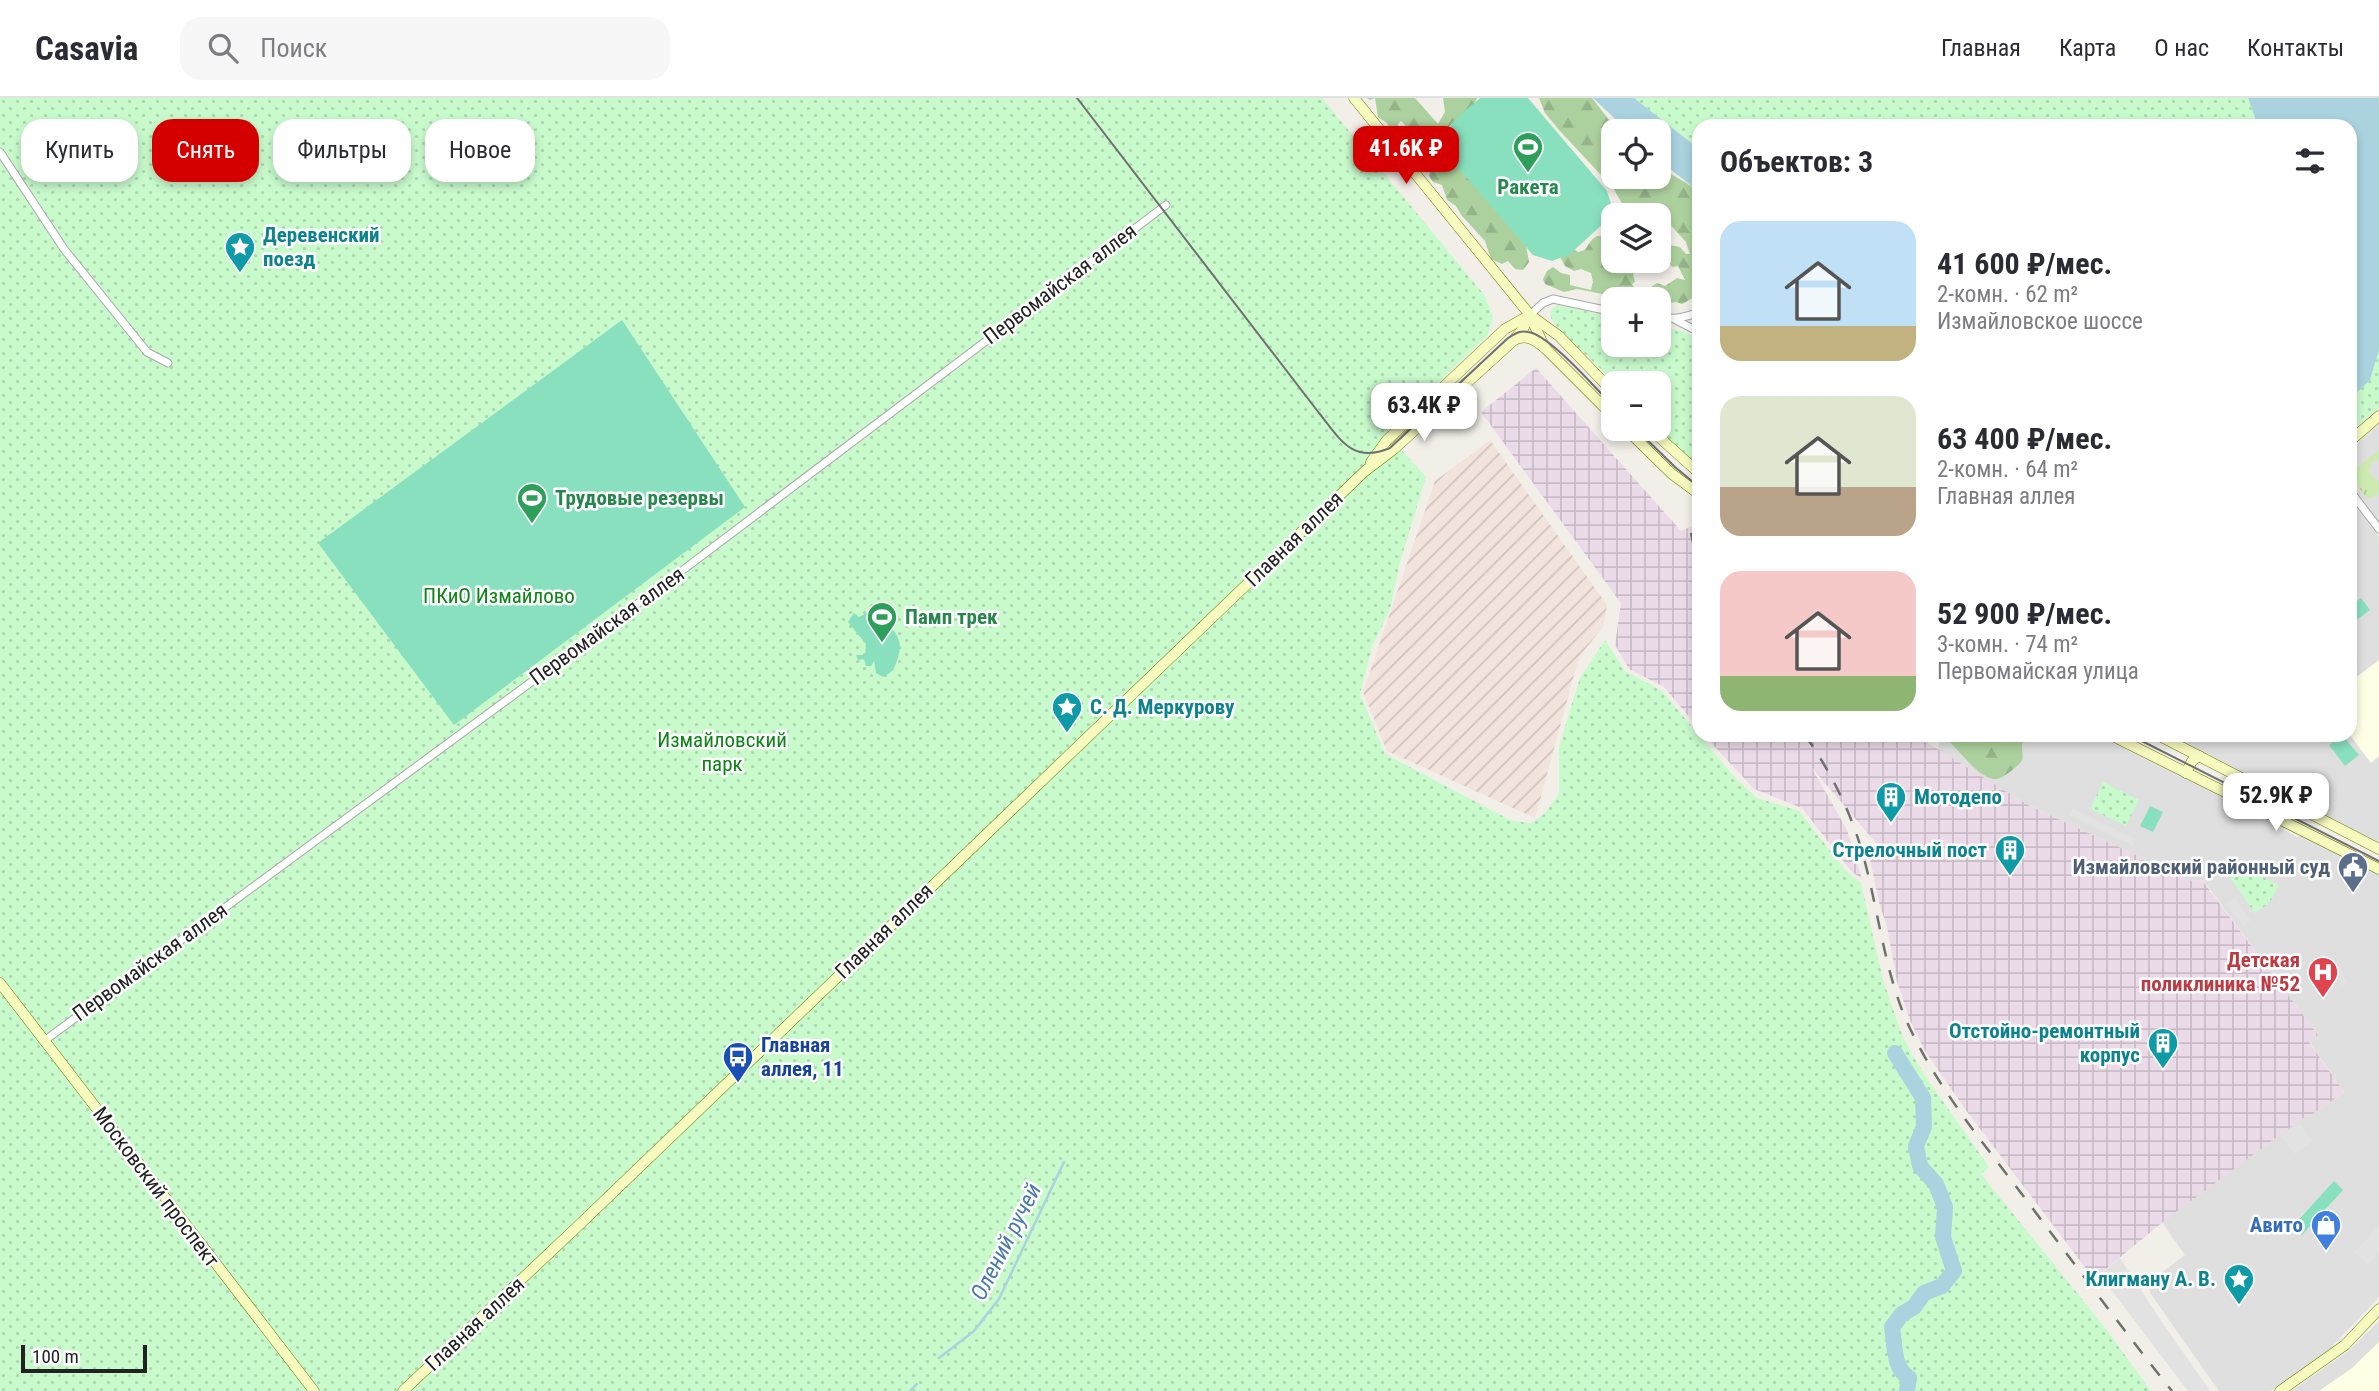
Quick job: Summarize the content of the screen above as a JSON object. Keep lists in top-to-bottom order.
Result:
{
  "streets": {
    "main road": ["Главная аллея", "Московский проспект"],
    "street": ["Первомайская аллея"]
  },
  "crossings": [
    ["Первомайская аллея", "Московский проспект"]
  ],
  "water": ["Олений ручей"],
  "parks": ["ПКиО Измайлово", "Измайловский парк"],
  "places": {
    "sports": ["Ракета", "Трудовые резервы", "Памп трек"],
    "place": ["Деревенский поезд", "С. Д. Меркурову", "Клигману А. В."],
    "building": ["Мотодепо", "Стрелочный пост", "Отстойно-ремонтный корпус"],
    "public building": ["Измайловский районный суд"],
    "hospital": ["Детская поликлиника №52"],
    "bus stop": ["Главная аллея, 11"],
    "shop": ["Авито"]
  },
  "scale_bar": "100 m",
  "page": {
    "header": "Casavia",
    "search": "Поиск",
    "nav": [
      "Главная",
      "Карта",
      "О нас",
      "Контакты"
    ],
    "map_buttons": ["+", "−"],
    "chip": [
      "Купить",
      "Снять",
      "Фильтры",
      "Новое"
    ],
    "heading": "Объектов: 3",
    "price": ["41.6K ₽", "63.4K ₽", "52.9K ₽"],
    "list": [
      {
        "name": "41 600 ₽/мес.",
        "note": "2-комн. · 62 m² · Измайловское шоссе"
      },
      {
        "name": "63 400 ₽/мес.",
        "note": "2-комн. · 64 m² · Главная аллея"
      },
      {
        "name": "52 900 ₽/мес.",
        "note": "3-комн. · 74 m² · Первомайская улица"
      }
    ],
    "scale": "100 m"
  }
}
